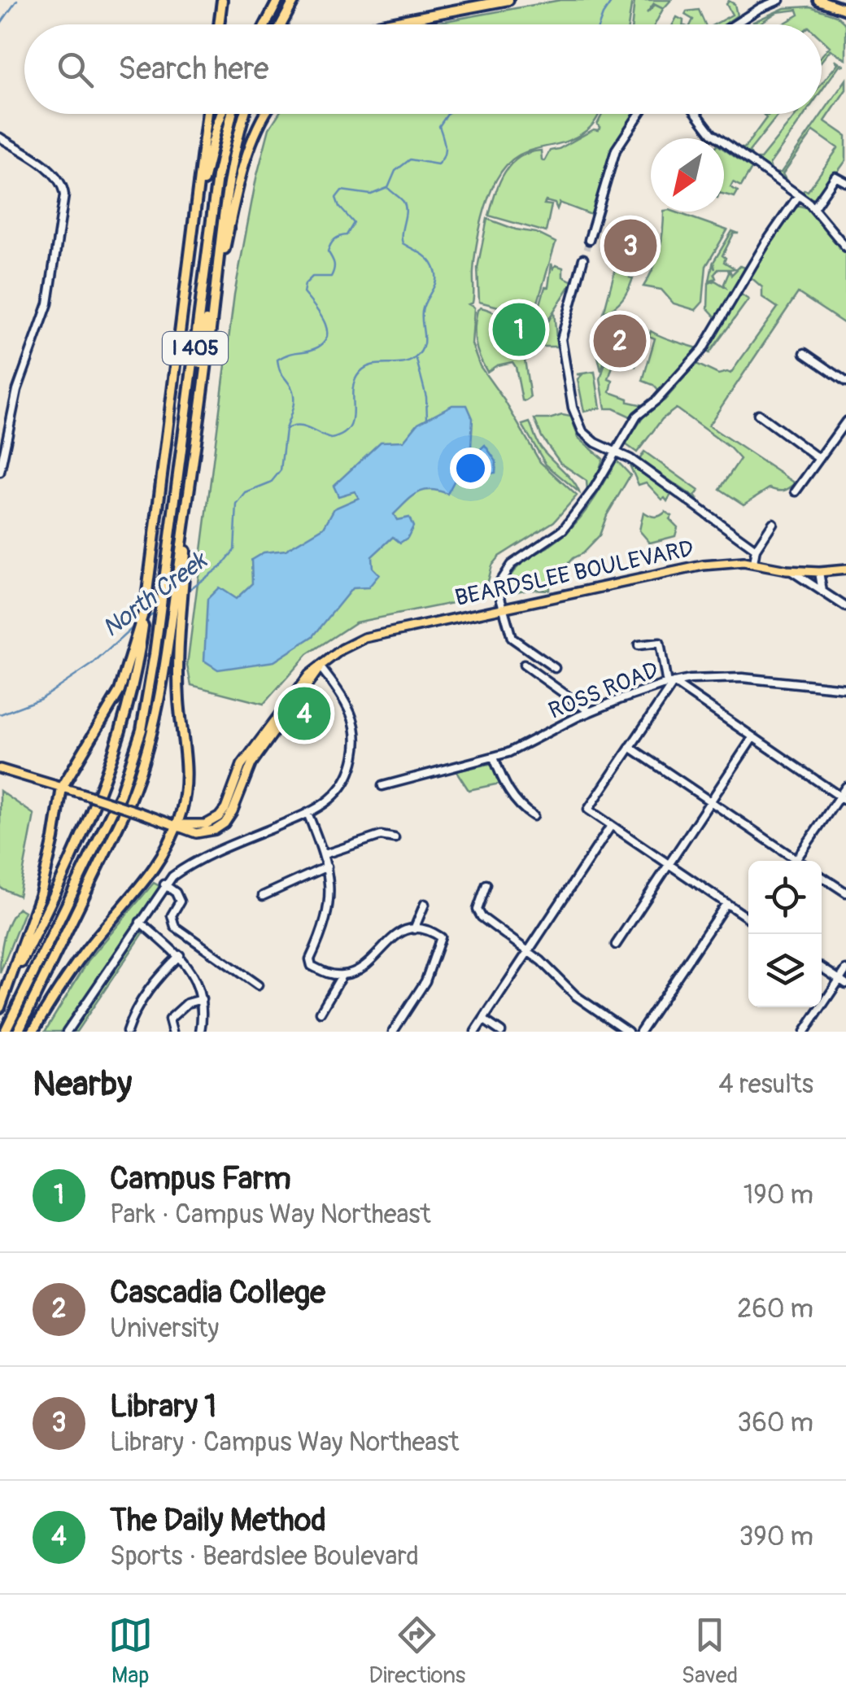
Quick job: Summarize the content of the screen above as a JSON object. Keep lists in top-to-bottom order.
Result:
{
  "streets": {
    "highway": ["I 405"],
    "main road": ["BEARDSLEE BOULEVARD"],
    "street": ["ROSS ROAD"]
  },
  "water": ["North Creek"],
  "north": "bottom left",
  "page": {
    "search": "Search here",
    "pins": [
      "3",
      "1",
      "2",
      "4"
    ],
    "heading": ["Nearby", "4 results"],
    "list": [
      {
        "mark": "1",
        "name": "Campus Farm",
        "note": "Park · Campus Way Northeast",
        "value": "190 m"
      },
      {
        "mark": "2",
        "name": "Cascadia College",
        "note": "University",
        "value": "260 m"
      },
      {
        "mark": "3",
        "name": "Library 1",
        "note": "Library · Campus Way Northeast",
        "value": "360 m"
      },
      {
        "mark": "4",
        "name": "The Daily Method",
        "note": "Sports · Beardslee Boulevard",
        "value": "390 m"
      }
    ],
    "nav": ["Map", "Directions", "Saved"]
  }
}
